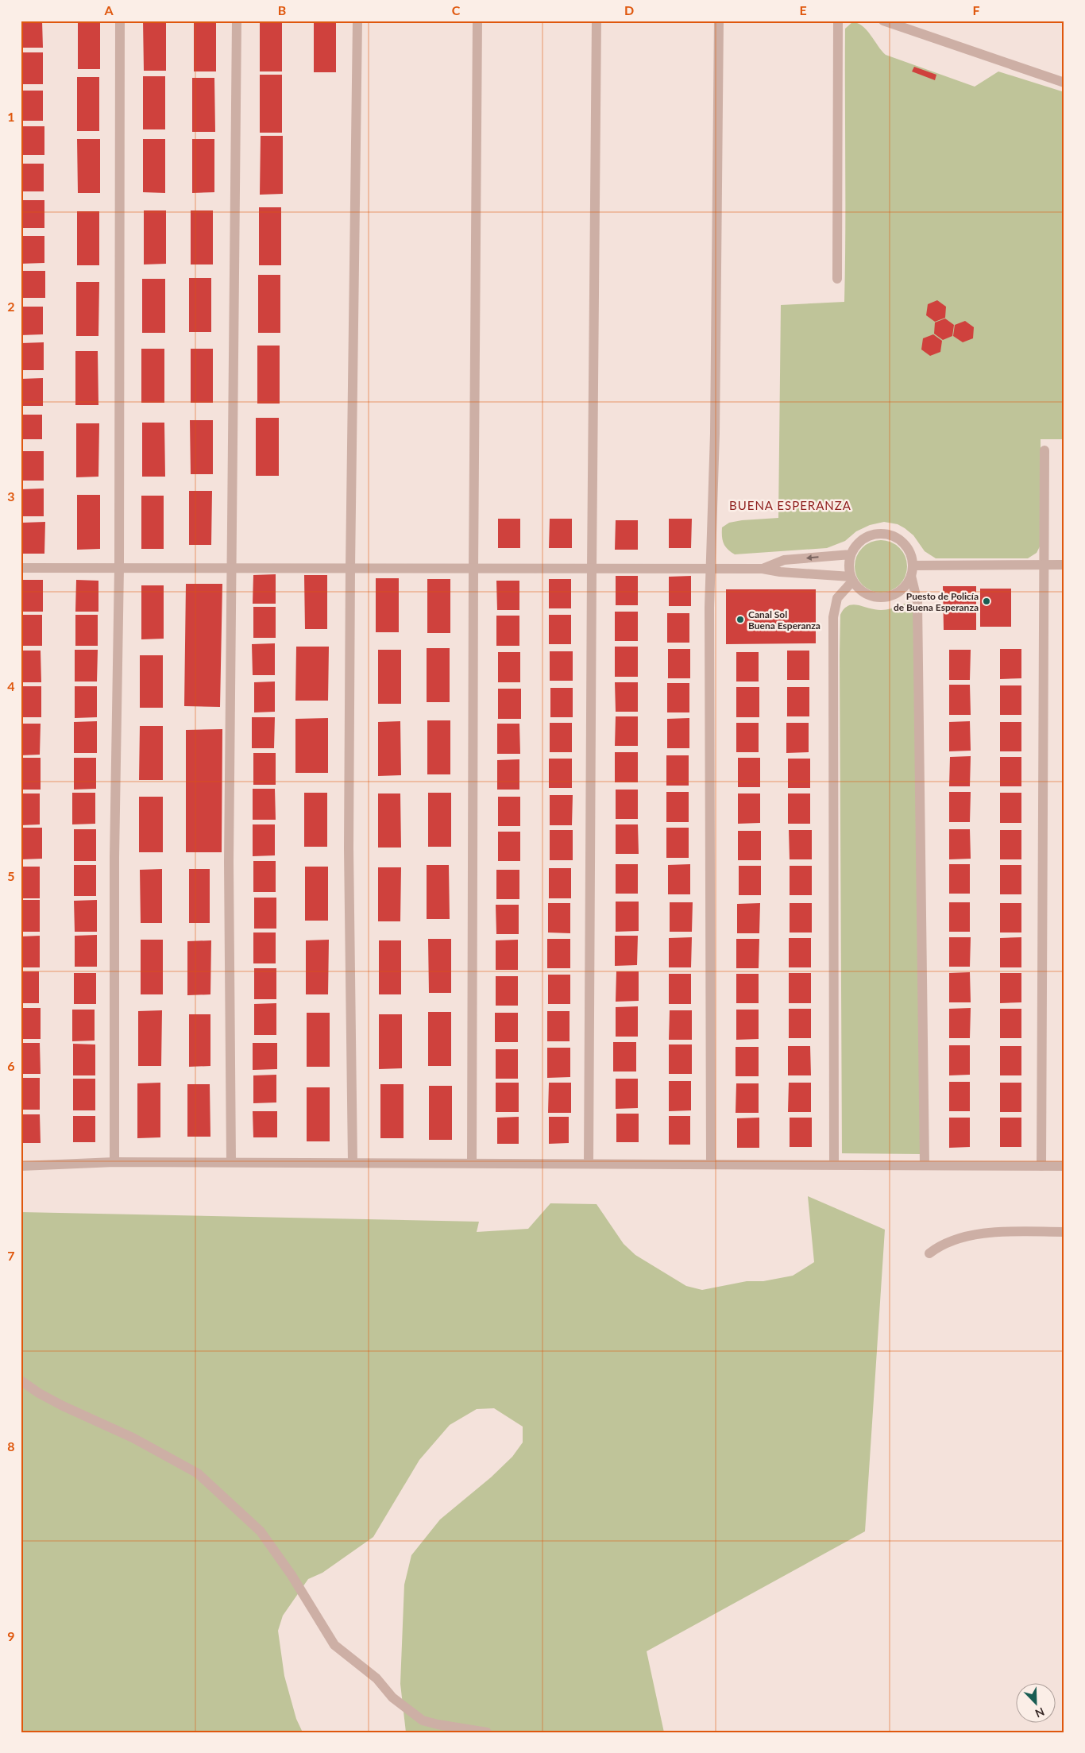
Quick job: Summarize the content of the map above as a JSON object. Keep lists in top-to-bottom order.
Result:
{
  "districts": ["BUENA ESPERANZA"],
  "places": ["Puesto de Policía de Buena Esperanza", "Canal Sol Buena Esperanza"],
  "north": "bottom right",
  "grid": {
    "columns": [
      "A",
      "B",
      "C",
      "D",
      "E",
      "F"
    ],
    "rows": [
      "1",
      "2",
      "3",
      "4",
      "5",
      "6",
      "7",
      "8",
      "9"
    ]
  }
}
